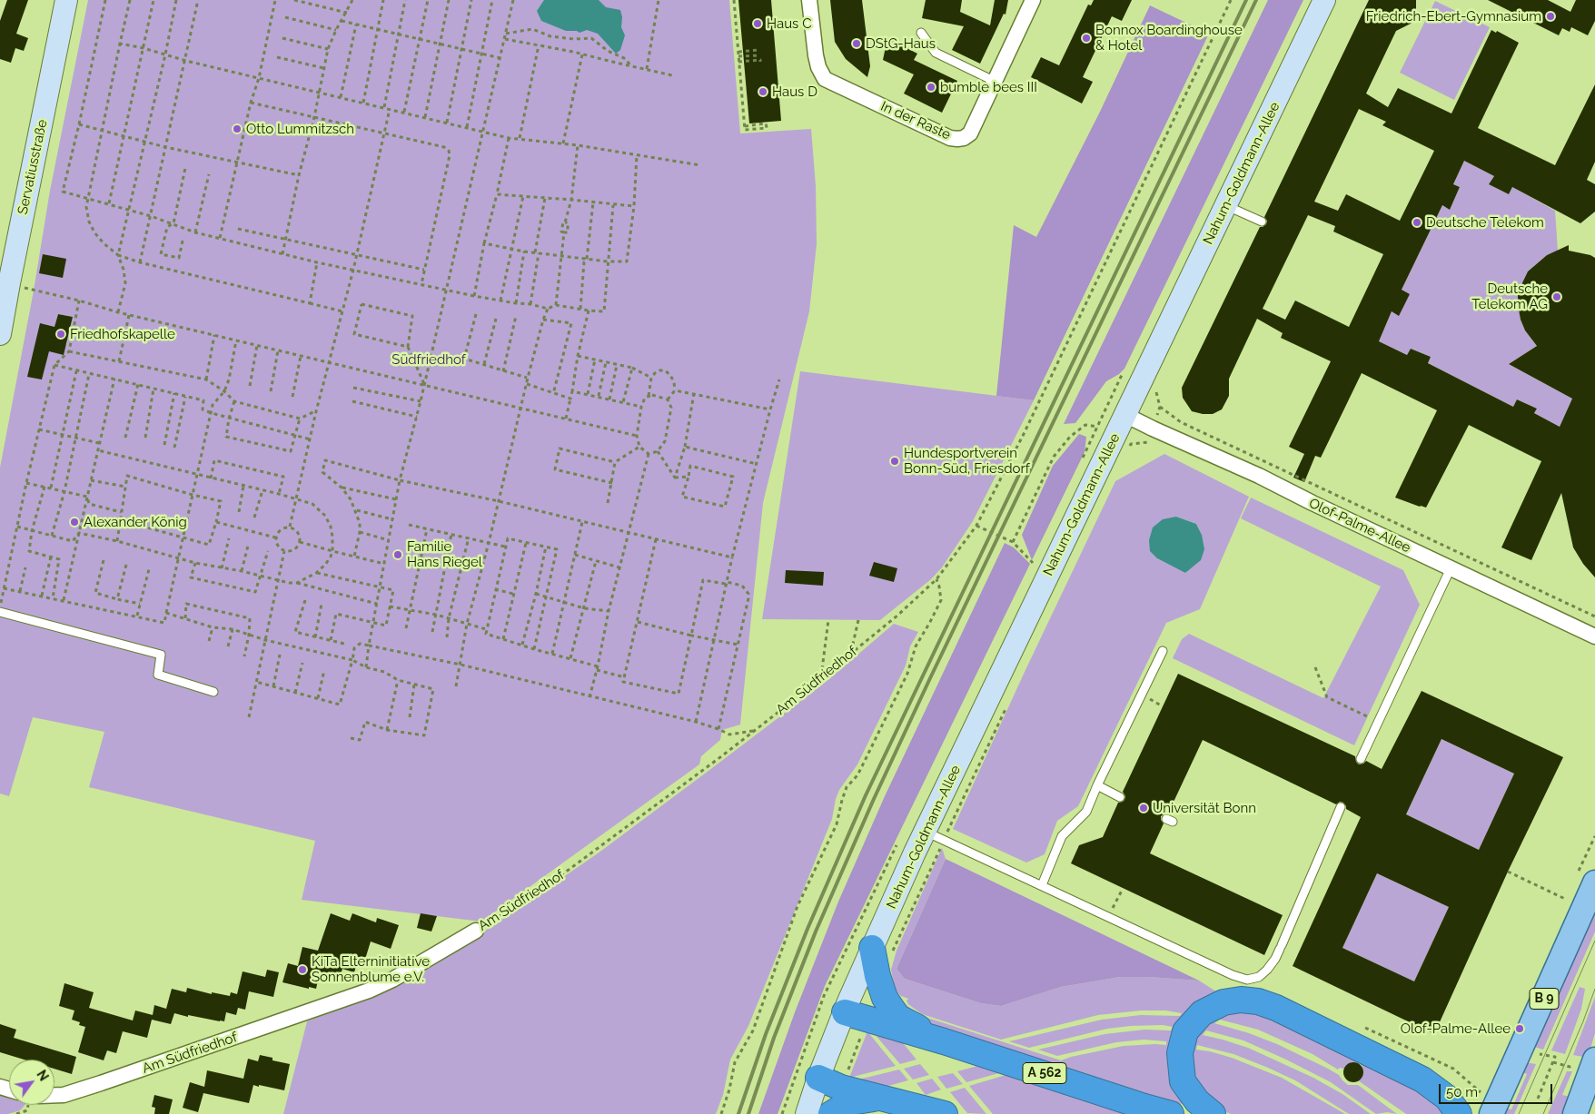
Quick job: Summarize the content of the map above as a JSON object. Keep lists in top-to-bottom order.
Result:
{
  "streets": {
    "highway": ["A 562"],
    "main road": ["Servatiusstraße", "Nahum-Goldmann-Allee", "B 9"],
    "street": ["In der Raste", "Olof-Palme-Allee", "Am Südfriedhof"]
  },
  "crossings": [
    ["Nahum-Goldmann-Allee", "Olof-Palme-Allee"],
    ["Nahum-Goldmann-Allee", "A 562"]
  ],
  "parks": ["Südfriedhof"],
  "places": [
    "Friedrich-Ebert-Gymnasium",
    "Haus C",
    "Bonnox Boardinghouse & Hotel",
    "DStG-Haus",
    "bumble bees III",
    "Haus D",
    "Otto Lummitzsch",
    "Deutsche Telekom",
    "Deutsche Telekom AG",
    "Friedhofskapelle",
    "Hundesportverein Bonn-Süd, Friesdorf",
    "Alexander König",
    "Familie Hans Riegel",
    "Universität Bonn",
    "KiTa Elterninitiative Sonnenblume e.V.",
    "Olof-Palme-Allee"
  ],
  "scale_bar": "50 m",
  "north": "top right"
}
